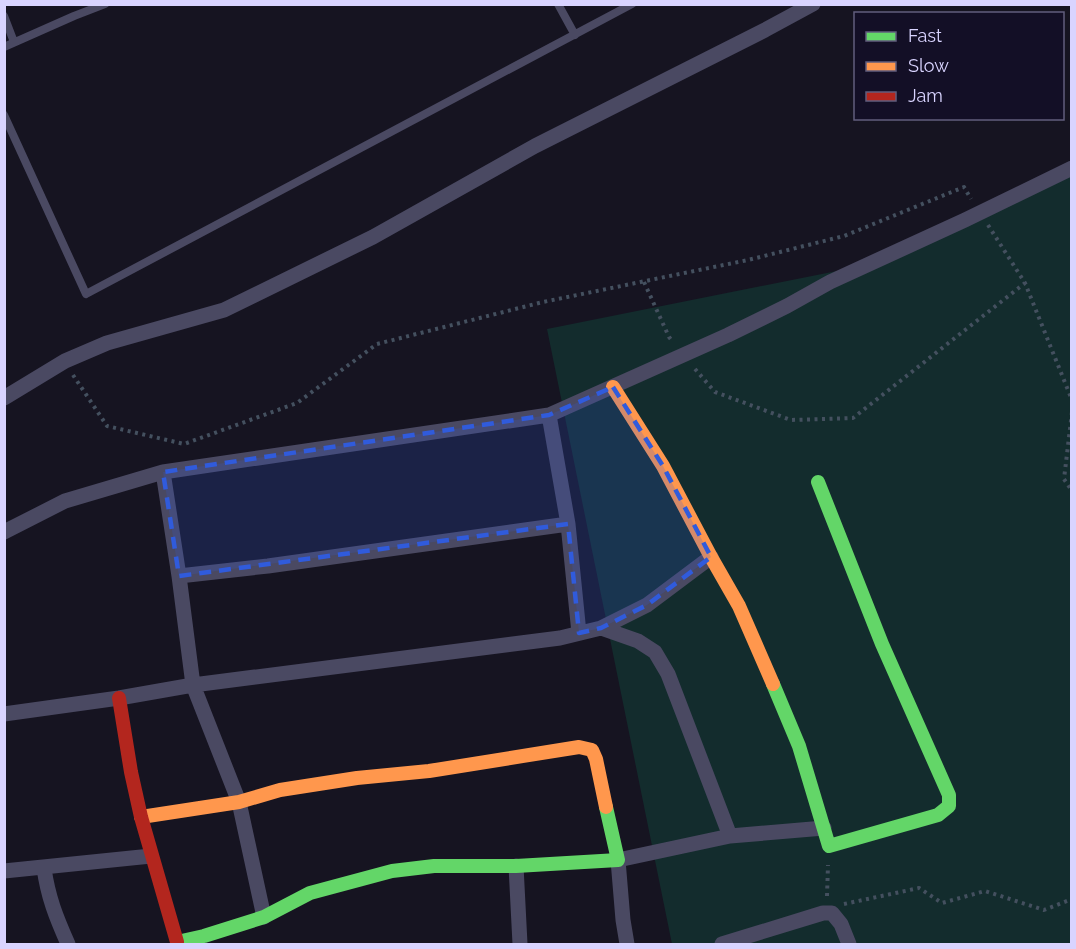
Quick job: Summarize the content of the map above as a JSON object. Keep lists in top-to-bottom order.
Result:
{
  "legend": ["Fast", "Slow", "Jam"]
}
